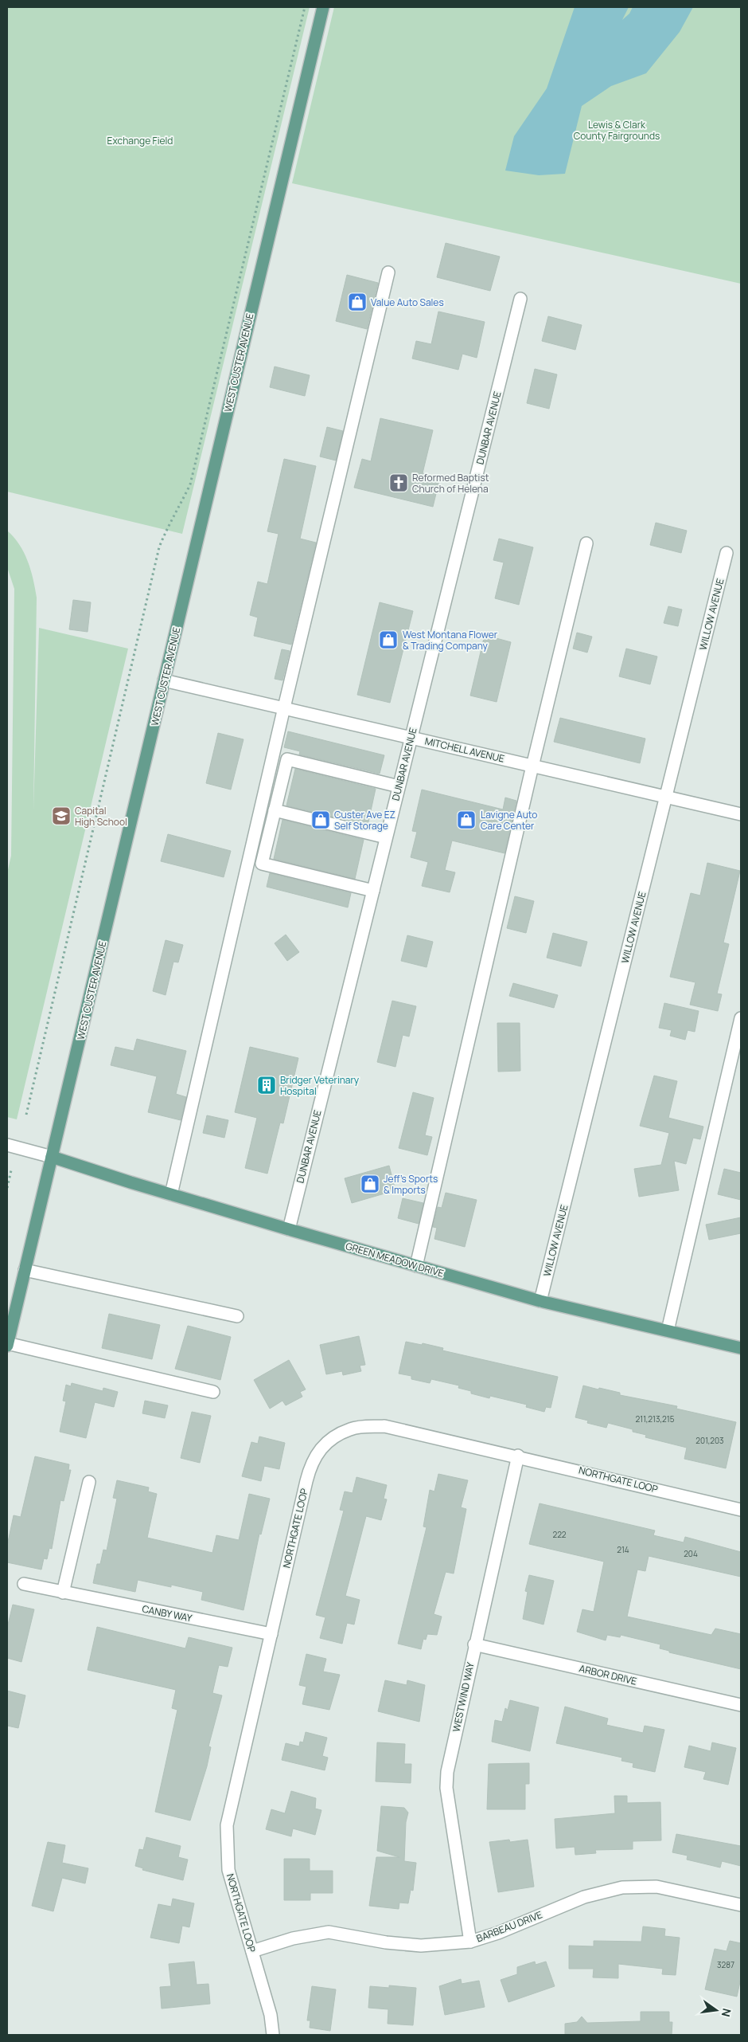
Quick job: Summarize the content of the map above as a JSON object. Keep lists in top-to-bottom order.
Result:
{
  "streets": {
    "main road": ["WEST CUSTER AVENUE", "GREEN MEADOW DRIVE"],
    "street": [
      "DUNBAR AVENUE",
      "WILLOW AVENUE",
      "MITCHELL AVENUE",
      "NORTHGATE LOOP",
      "CANBY WAY",
      "ARBOR DRIVE",
      "WESTWIND WAY",
      "BARBEAU DRIVE"
    ]
  },
  "crossings": [
    ["WEST CUSTER AVENUE", "MITCHELL AVENUE"],
    ["WEST CUSTER AVENUE", "GREEN MEADOW DRIVE"],
    ["DUNBAR AVENUE", "MITCHELL AVENUE"],
    ["DUNBAR AVENUE", "GREEN MEADOW DRIVE"],
    ["WILLOW AVENUE", "MITCHELL AVENUE"],
    ["WILLOW AVENUE", "GREEN MEADOW DRIVE"],
    ["NORTHGATE LOOP", "CANBY WAY"],
    ["NORTHGATE LOOP", "WESTWIND WAY"],
    ["NORTHGATE LOOP", "BARBEAU DRIVE"],
    ["ARBOR DRIVE", "WESTWIND WAY"],
    ["WESTWIND WAY", "BARBEAU DRIVE"]
  ],
  "parks": ["Lewis & Clark County Fairgrounds", "Exchange Field"],
  "places": {
    "shop": [
      "Value Auto Sales",
      "West Montana Flower & Trading Company",
      "Custer Ave EZ Self Storage",
      "Lavigne Auto Care Center",
      "Jeff's Sports & Imports"
    ],
    "church": ["Reformed Baptist Church of Helena"],
    "school or university": ["Capital High School"],
    "building": ["Bridger Veterinary Hospital"]
  },
  "house_numbers": [
    "211,213,215",
    "201,203",
    "222",
    "214",
    "204",
    "3287"
  ],
  "north": "right"
}
